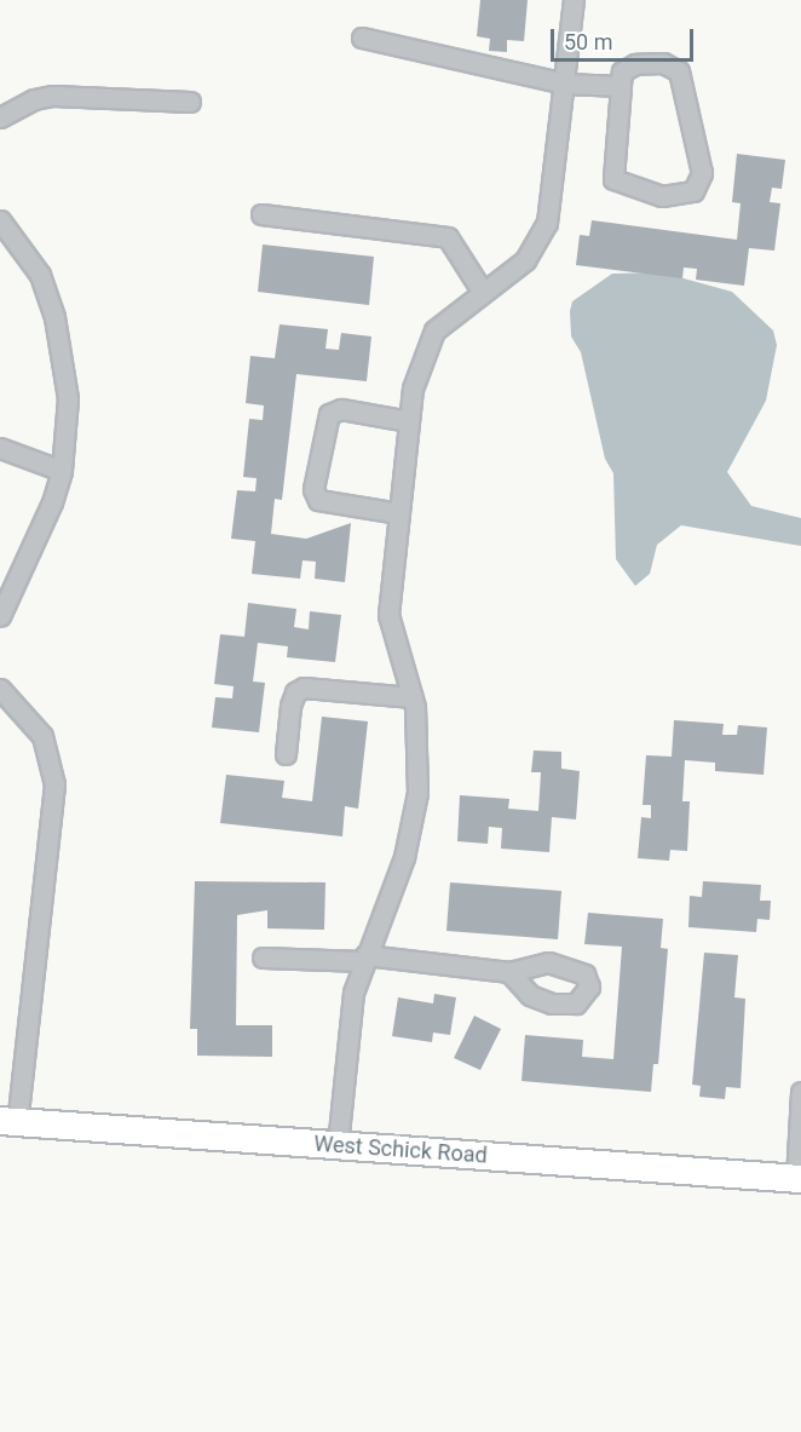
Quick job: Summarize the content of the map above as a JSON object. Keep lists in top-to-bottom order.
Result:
{
  "streets": {
    "street": ["West Schick Road"]
  },
  "scale_bar": "50 m"
}
